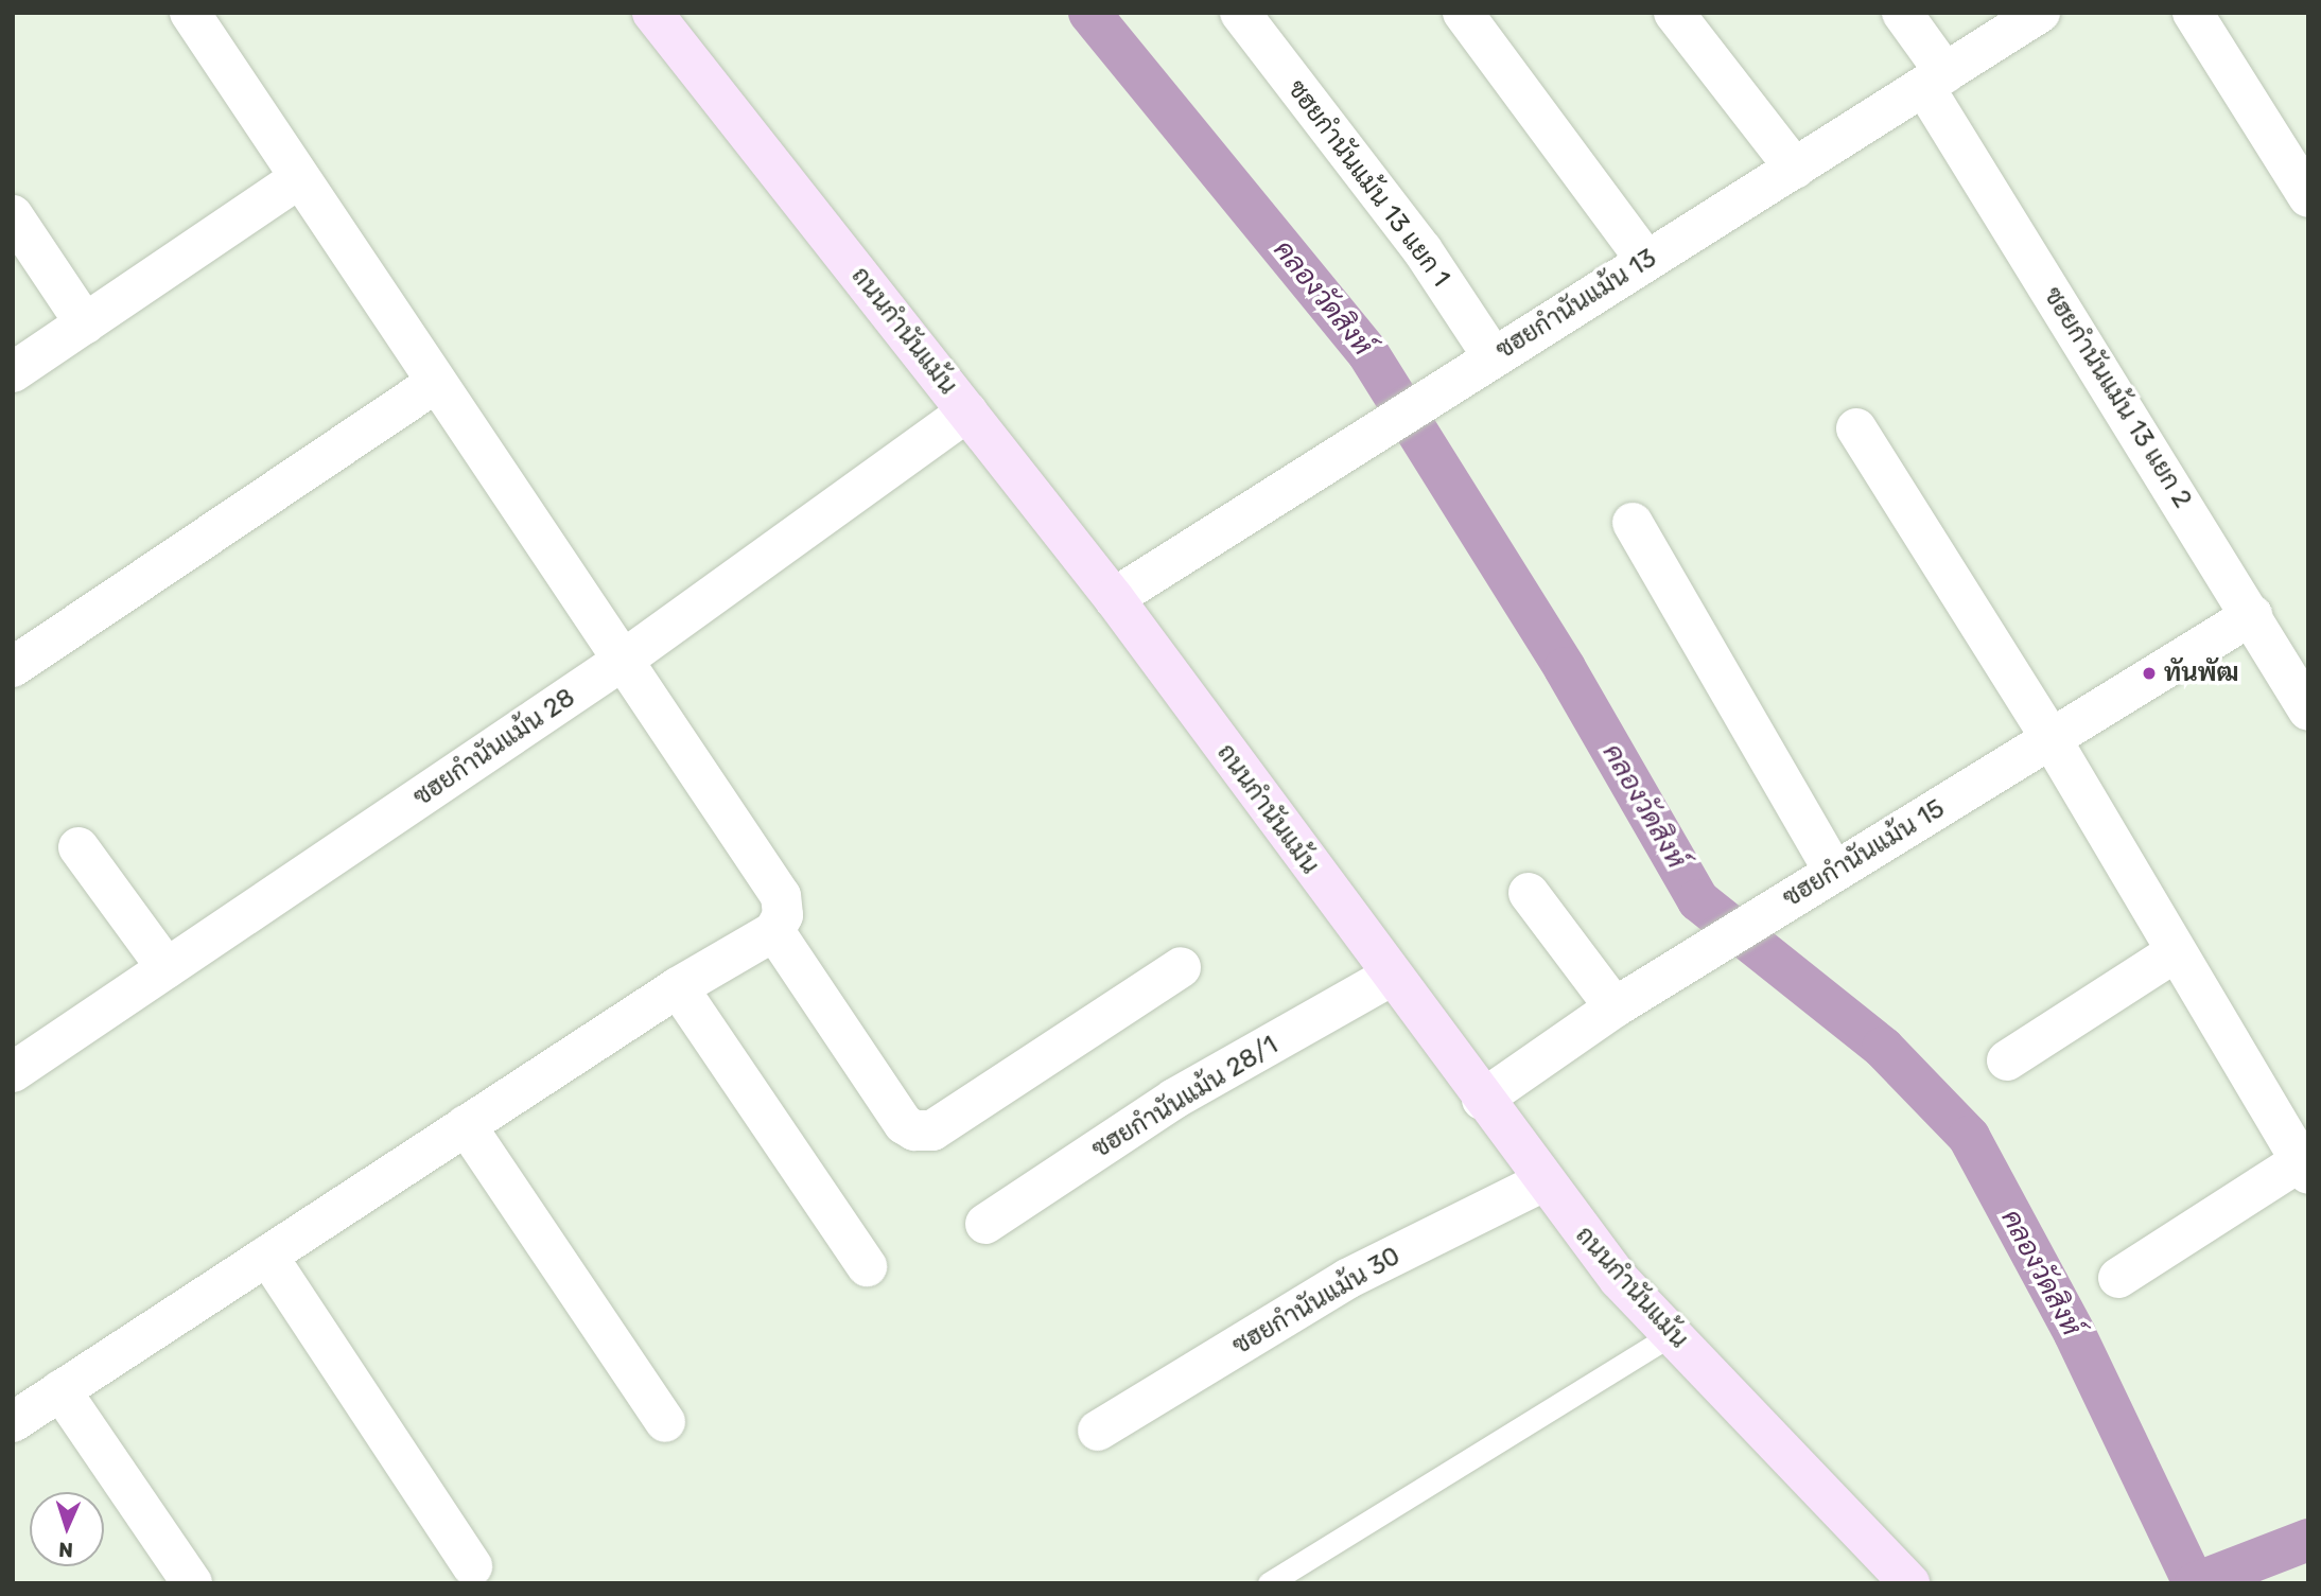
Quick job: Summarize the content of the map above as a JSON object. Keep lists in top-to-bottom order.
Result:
{
  "streets": {
    "street": [
      "ซฮยกำนันแม้น 13 แยก 1",
      "ซฮยกำนันแม้น 13",
      "ถนนกำนันแม้น",
      "ซฮยกำนันแม้น 13 แยก 2",
      "ซฮยกำนันแม้น 28",
      "ซฮยกำนันแม้น 15",
      "ซฮยกำนันแม้น 28/1",
      "ซฮยกำนันแม้น 30"
    ]
  },
  "crossings": [
    ["ซฮยกำนันแม้น 13 แยก 1", "ซฮยกำนันแม้น 13"],
    ["ซฮยกำนันแม้น 13", "ถนนกำนันแม้น"],
    ["ซฮยกำนันแม้น 13", "ซฮยกำนันแม้น 13 แยก 2"],
    ["ถนนกำนันแม้น", "ซฮยกำนันแม้น 28"],
    ["ถนนกำนันแม้น", "ซฮยกำนันแม้น 15"],
    ["ถนนกำนันแม้น", "ซฮยกำนันแม้น 28/1"],
    ["ถนนกำนันแม้น", "ซฮยกำนันแม้น 30"],
    ["ซฮยกำนันแม้น 13 แยก 2", "ซฮยกำนันแม้น 15"]
  ],
  "water": ["คลองวัดสิงห์"],
  "places": ["ทันพัฒ"],
  "north": "bottom"
}
